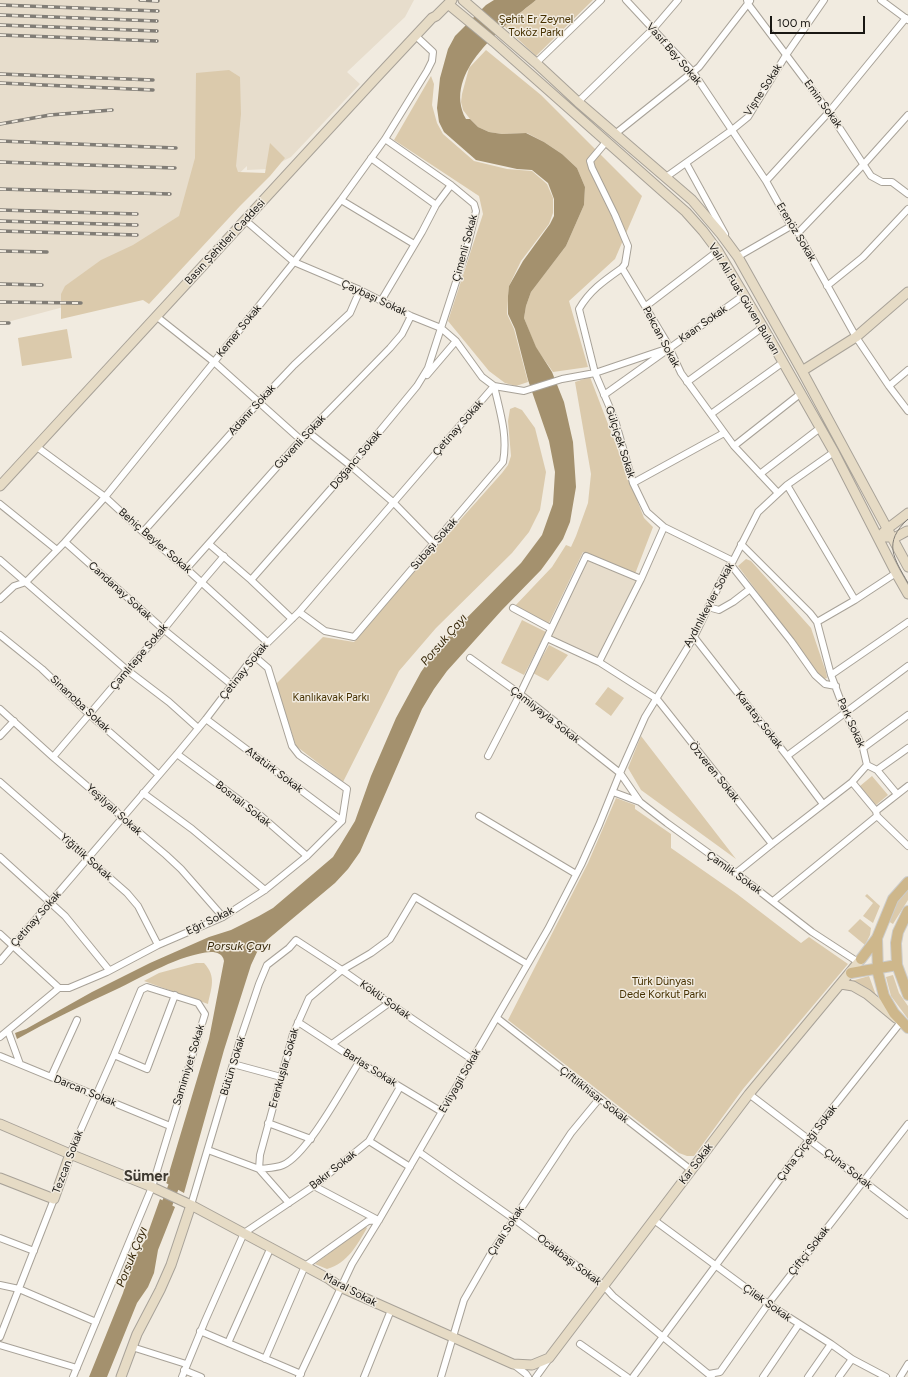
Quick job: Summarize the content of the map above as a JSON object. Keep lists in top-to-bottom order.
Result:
{
  "streets": {
    "main road": [
      "Basın Şehitleri Caddesi",
      "Vali Ali Fuat Güven Bulvarı",
      "Tezcan Sokak",
      "Kar Sokak",
      "Maral Sokak"
    ],
    "street": [
      "Vasıf Bey Sokak",
      "Vişne Sokak",
      "Emin Sokak",
      "Erenöz Sokak",
      "Çimenli Sokak",
      "Çaybaşı Sokak",
      "Kaan Sokak",
      "Kemer Sokak",
      "Pekcan Sokak",
      "Adanır Sokak",
      "Çetinay Sokak",
      "Güvenli Sokak",
      "Gülçiçek Sokak",
      "Doğancı Sokak",
      "Behiç Beyler Sokak",
      "Subaşı Sokak",
      "Candanay Sokak",
      "Aydınlıkevler Sokak",
      "Çamlıtepe Sokak",
      "Sinanoba Sokak",
      "Çamlıyayla Sokak",
      "Karatay Sokak",
      "Park Sokak",
      "Atatürk Sokak",
      "Özveren Sokak",
      "Bosnalı Sokak",
      "Yeşilyalı Sokak",
      "Yiğitlik Sokak",
      "Çamlık Sokak",
      "Eğri Sokak",
      "Köklü Sokak",
      "Samimiyet Sokak",
      "Bütün Sokak",
      "Erenkuşlar Sokak",
      "Barlas Sokak",
      "Evliyagil Sokak",
      "Darcan Sokak",
      "Çiftlikhisar Sokak",
      "Çuha Çiçeği Sokak",
      "Çuha Sokak",
      "Bakır Sokak",
      "Çıralı Sokak",
      "Çiftçi Sokak",
      "Ocakbaşı Sokak",
      "Çilek Sokak"
    ]
  },
  "crossings": [
    ["Vasıf Bey Sokak", "Vişne Sokak"],
    ["Vasıf Bey Sokak", "Erenöz Sokak"],
    ["Vişne Sokak", "Emin Sokak"],
    ["Vişne Sokak", "Erenöz Sokak"],
    ["Vişne Sokak", "Vali Ali Fuat Güven Bulvarı"],
    ["Basın Şehitleri Caddesi", "Çaybaşı Sokak"],
    ["Basın Şehitleri Caddesi", "Vali Ali Fuat Güven Bulvarı"],
    ["Basın Şehitleri Caddesi", "Behiç Beyler Sokak"],
    ["Çimenli Sokak", "Çaybaşı Sokak"],
    ["Çimenli Sokak", "Kemer Sokak"],
    ["Çimenli Sokak", "Doğancı Sokak"],
    ["Çaybaşı Sokak", "Kemer Sokak"],
    ["Çaybaşı Sokak", "Adanır Sokak"],
    ["Çaybaşı Sokak", "Çetinay Sokak"],
    ["Çaybaşı Sokak", "Güvenli Sokak"],
    ["Çaybaşı Sokak", "Doğancı Sokak"],
    ["Çaybaşı Sokak", "Subaşı Sokak"],
    ["Vali Ali Fuat Güven Bulvarı", "Kaan Sokak"],
    ["Vali Ali Fuat Güven Bulvarı", "Aydınlıkevler Sokak"],
    ["Kaan Sokak", "Pekcan Sokak"],
    ["Kaan Sokak", "Gülçiçek Sokak"],
    ["Kemer Sokak", "Behiç Beyler Sokak"],
    ["Kemer Sokak", "Candanay Sokak"],
    ["Pekcan Sokak", "Gülçiçek Sokak"],
    ["Pekcan Sokak", "Aydınlıkevler Sokak"],
    ["Adanır Sokak", "Behiç Beyler Sokak"],
    ["Çetinay Sokak", "Behiç Beyler Sokak"],
    ["Çetinay Sokak", "Subaşı Sokak"],
    ["Çetinay Sokak", "Candanay Sokak"],
    ["Çetinay Sokak", "Sinanoba Sokak"],
    ["Çetinay Sokak", "Atatürk Sokak"],
    ["Çetinay Sokak", "Bosnalı Sokak"],
    ["Çetinay Sokak", "Yeşilyalı Sokak"],
    ["Çetinay Sokak", "Yiğitlik Sokak"],
    ["Güvenli Sokak", "Behiç Beyler Sokak"],
    ["Gülçiçek Sokak", "Aydınlıkevler Sokak"],
    ["Behiç Beyler Sokak", "Çamlıtepe Sokak"],
    ["Candanay Sokak", "Çamlıtepe Sokak"],
    ["Aydınlıkevler Sokak", "Çamlıyayla Sokak"],
    ["Aydınlıkevler Sokak", "Karatay Sokak"],
    ["Aydınlıkevler Sokak", "Park Sokak"],
    ["Aydınlıkevler Sokak", "Özveren Sokak"],
    ["Aydınlıkevler Sokak", "Çamlık Sokak"],
    ["Aydınlıkevler Sokak", "Evliyagil Sokak"],
    ["Çamlıtepe Sokak", "Sinanoba Sokak"],
    ["Çamlıtepe Sokak", "Yeşilyalı Sokak"],
    ["Çamlıyayla Sokak", "Çamlık Sokak"],
    ["Atatürk Sokak", "Eğri Sokak"],
    ["Bosnalı Sokak", "Eğri Sokak"],
    ["Yeşilyalı Sokak", "Eğri Sokak"],
    ["Yiğitlik Sokak", "Eğri Sokak"],
    ["Çamlık Sokak", "Kar Sokak"],
    ["Köklü Sokak", "Bütün Sokak"],
    ["Köklü Sokak", "Erenkuşlar Sokak"],
    ["Köklü Sokak", "Evliyagil Sokak"],
    ["Samimiyet Sokak", "Darcan Sokak"],
    ["Samimiyet Sokak", "Tezcan Sokak"],
    ["Samimiyet Sokak", "Maral Sokak"],
    ["Bütün Sokak", "Maral Sokak"],
    ["Erenkuşlar Sokak", "Barlas Sokak"],
    ["Erenkuşlar Sokak", "Evliyagil Sokak"],
    ["Barlas Sokak", "Evliyagil Sokak"],
    ["Barlas Sokak", "Bakır Sokak"],
    ["Evliyagil Sokak", "Çiftlikhisar Sokak"],
    ["Evliyagil Sokak", "Ocakbaşı Sokak"],
    ["Evliyagil Sokak", "Maral Sokak"],
    ["Darcan Sokak", "Tezcan Sokak"],
    ["Çiftlikhisar Sokak", "Kar Sokak"],
    ["Çiftlikhisar Sokak", "Çıralı Sokak"],
    ["Çuha Çiçeği Sokak", "Çuha Sokak"],
    ["Çuha Çiçeği Sokak", "Ocakbaşı Sokak"],
    ["Çuha Çiçeği Sokak", "Çilek Sokak"],
    ["Tezcan Sokak", "Maral Sokak"],
    ["Kar Sokak", "Çuha Sokak"],
    ["Kar Sokak", "Ocakbaşı Sokak"],
    ["Kar Sokak", "Çilek Sokak"],
    ["Çuha Sokak", "Çiftçi Sokak"],
    ["Bakır Sokak", "Maral Sokak"],
    ["Çıralı Sokak", "Ocakbaşı Sokak"],
    ["Çıralı Sokak", "Maral Sokak"],
    ["Çiftçi Sokak", "Ocakbaşı Sokak"],
    ["Çiftçi Sokak", "Çilek Sokak"]
  ],
  "districts": ["Sümer"],
  "water": ["Porsuk Çayı"],
  "parks": ["Şehit Er Zeynel Toköz Parkı", "Kanlıkavak Parkı", "Türk Dünyası Dede Korkut Parkı"],
  "scale_bar": "100 m"
}
